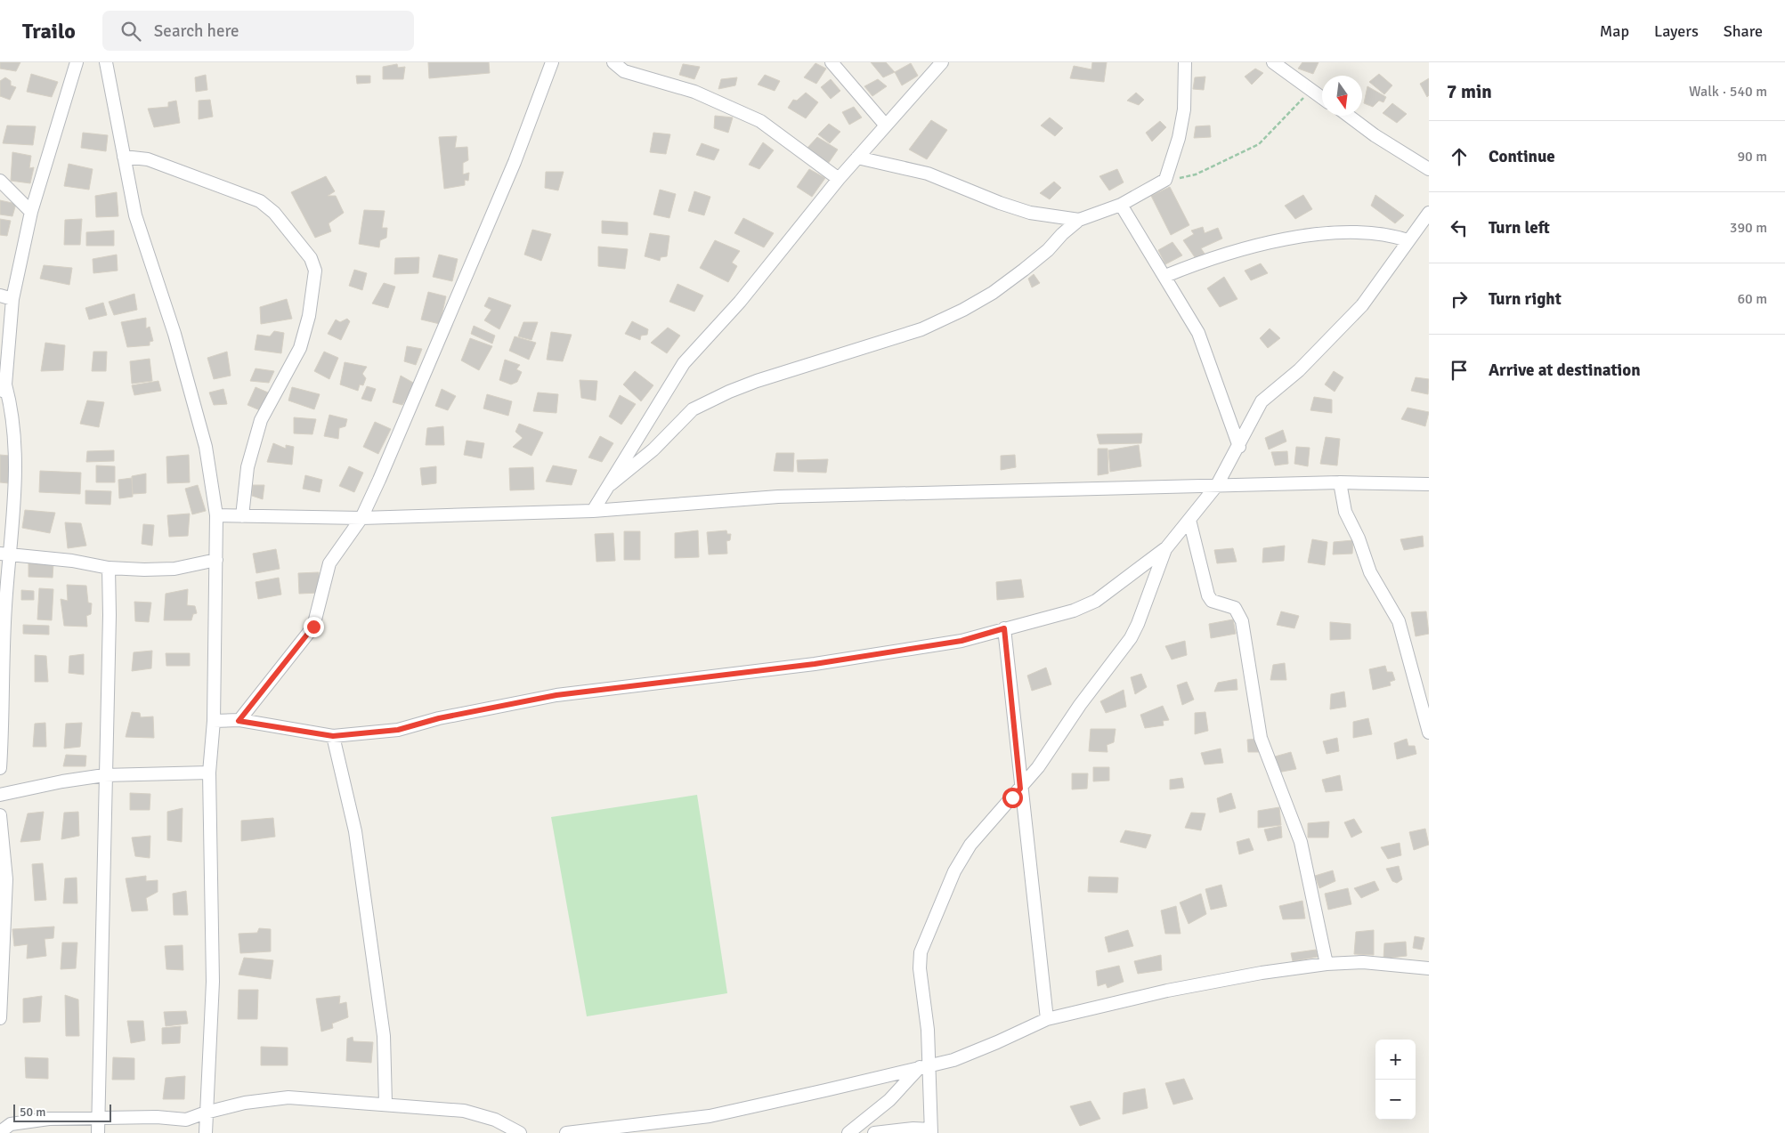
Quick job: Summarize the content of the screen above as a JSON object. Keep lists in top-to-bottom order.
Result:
{
  "scale_bar": "50 m",
  "north": "bottom",
  "page": {
    "header": "Trailo",
    "search": "Search here",
    "nav": ["Map", "Layers", "Share"],
    "heading": ["7 min", "Walk · 540 m"],
    "list": [
      ["Continue", "90 m"],
      ["Turn left", "390 m"],
      ["Turn right", "60 m"],
      "Arrive at destination"
    ],
    "map_buttons": ["+", "−"],
    "scale": "50 m"
  }
}
